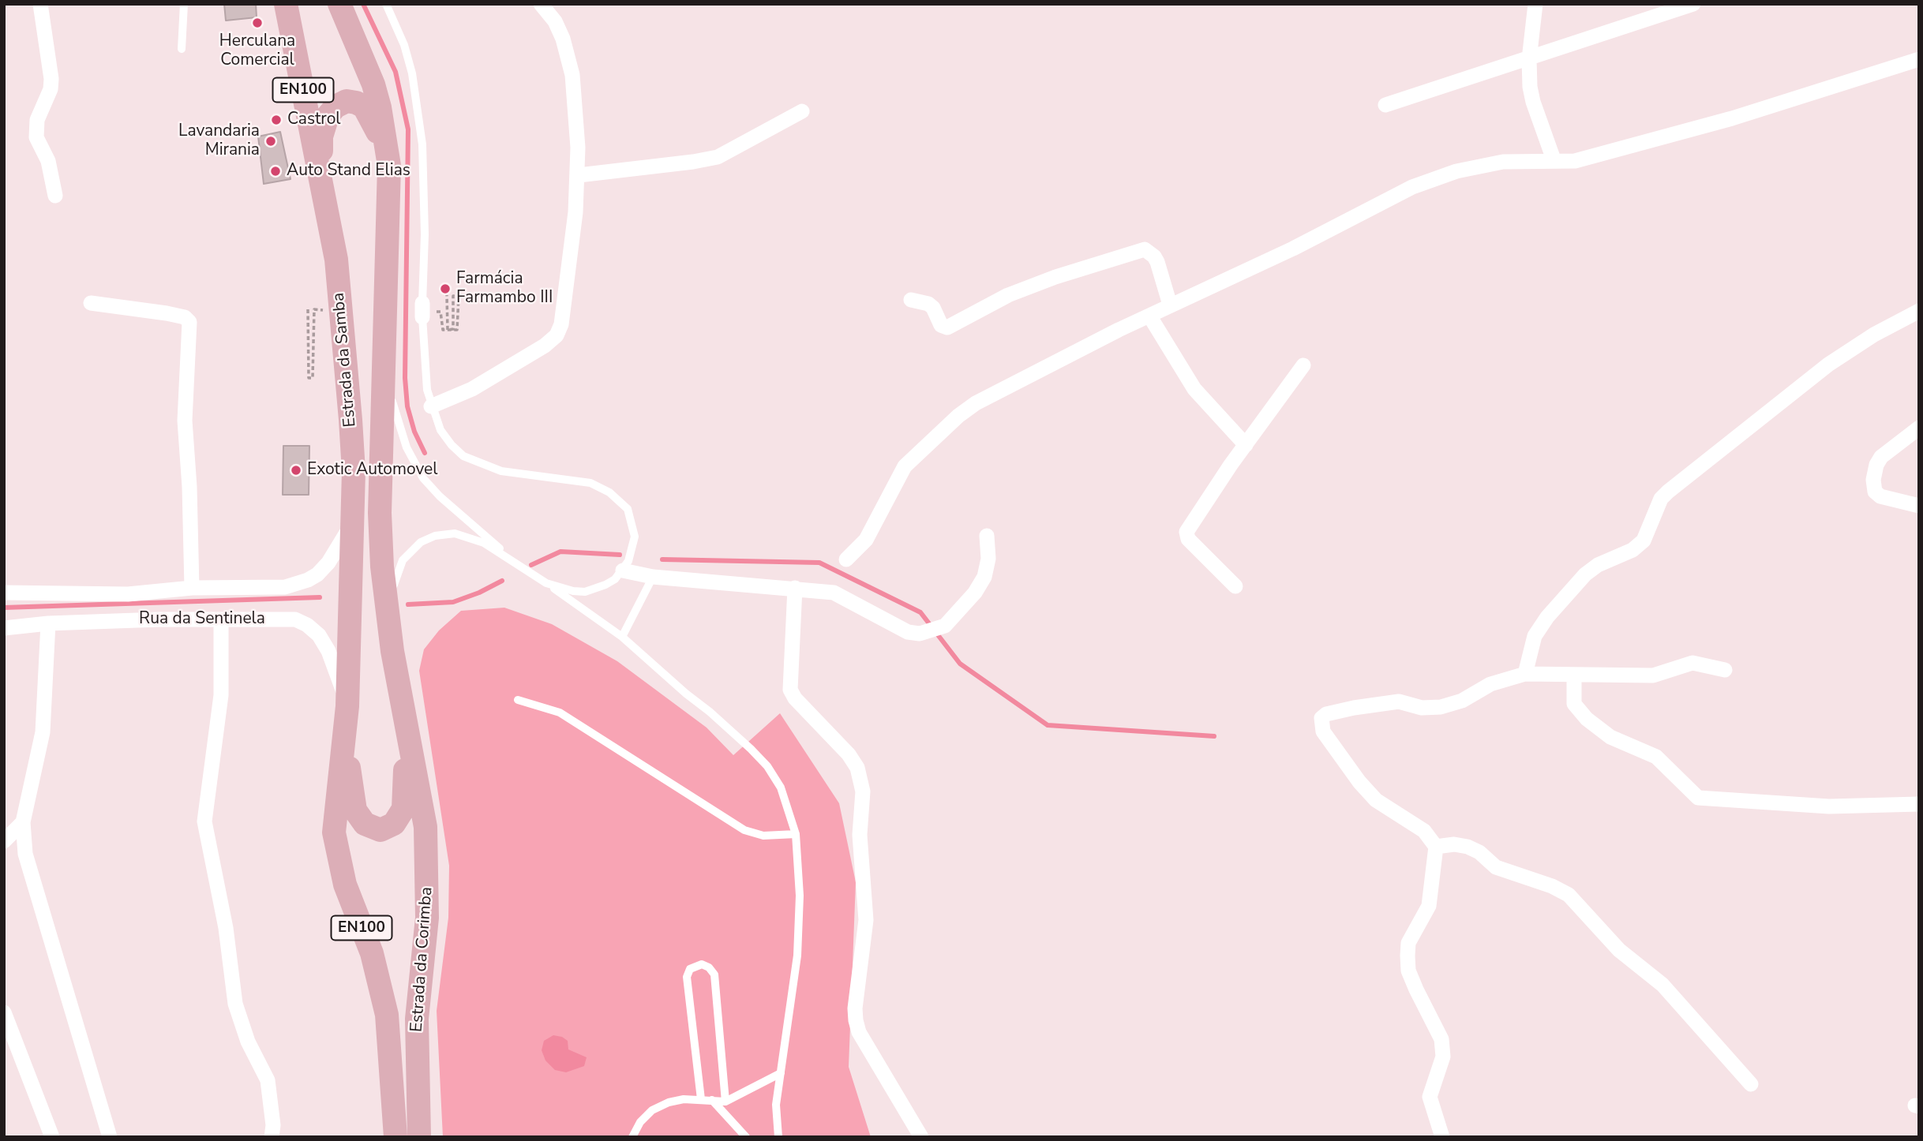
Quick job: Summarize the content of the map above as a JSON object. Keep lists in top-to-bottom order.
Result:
{
  "streets": {
    "main road": ["EN100", "Estrada da Samba", "Estrada da Corimba"],
    "street": ["Rua da Sentinela"]
  },
  "crossings": [
    ["Estrada da Samba", "Rua da Sentinela"],
    ["Estrada da Samba", "Estrada da Corimba"],
    ["Rua da Sentinela", "Estrada da Corimba"]
  ],
  "places": [
    "Herculana Comercial",
    "Castrol",
    "Lavandaria Mirania",
    "Auto Stand Elias",
    "Farmácia Farmambo III",
    "Exotic Automovel"
  ]
}
